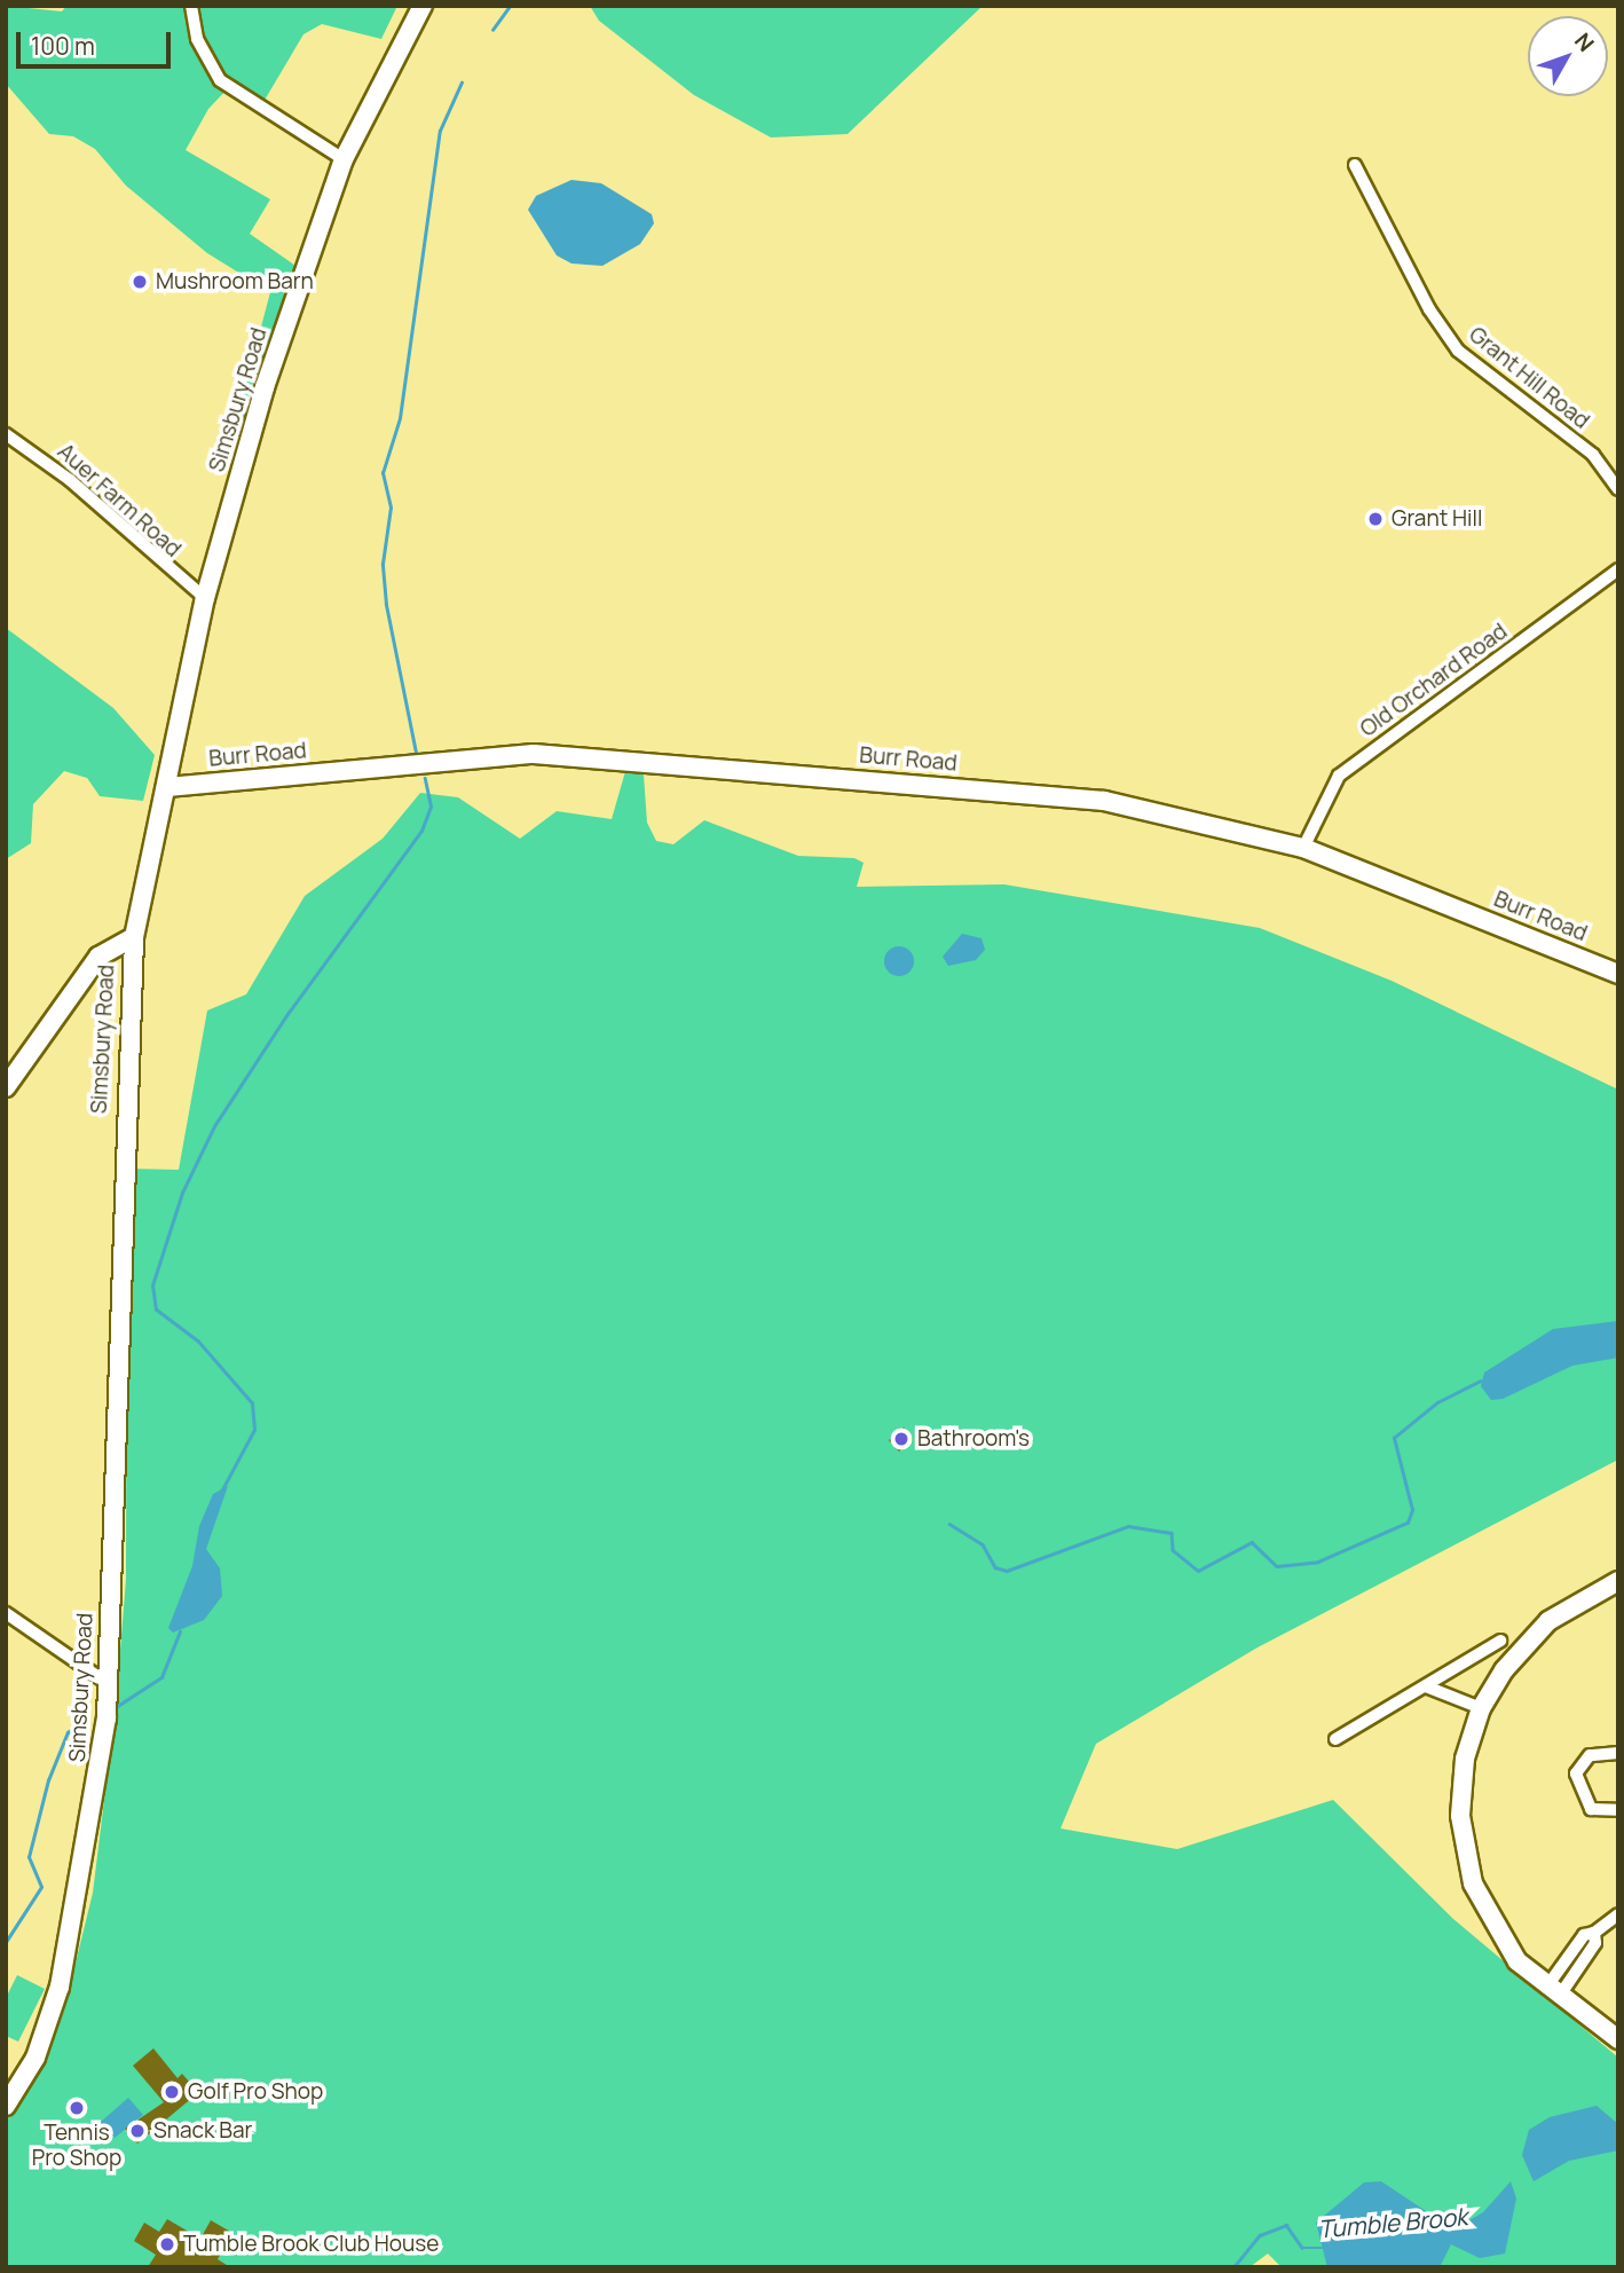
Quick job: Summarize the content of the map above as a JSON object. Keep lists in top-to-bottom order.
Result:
{
  "streets": {
    "main road": ["Simsbury Road", "Burr Road"],
    "street": ["Grant Hill Road", "Auer Farm Road", "Old Orchard Road"]
  },
  "crossings": [
    ["Simsbury Road", "Auer Farm Road"],
    ["Simsbury Road", "Burr Road"],
    ["Old Orchard Road", "Burr Road"]
  ],
  "water": ["Tumble Brook"],
  "places": [
    "Mushroom Barn",
    "Grant Hill",
    "Bathroom's",
    "Golf Pro Shop",
    "Tennis Pro Shop",
    "Snack Bar",
    "Tumble Brook Club House"
  ],
  "scale_bar": "100 m",
  "north": "top right"
}
